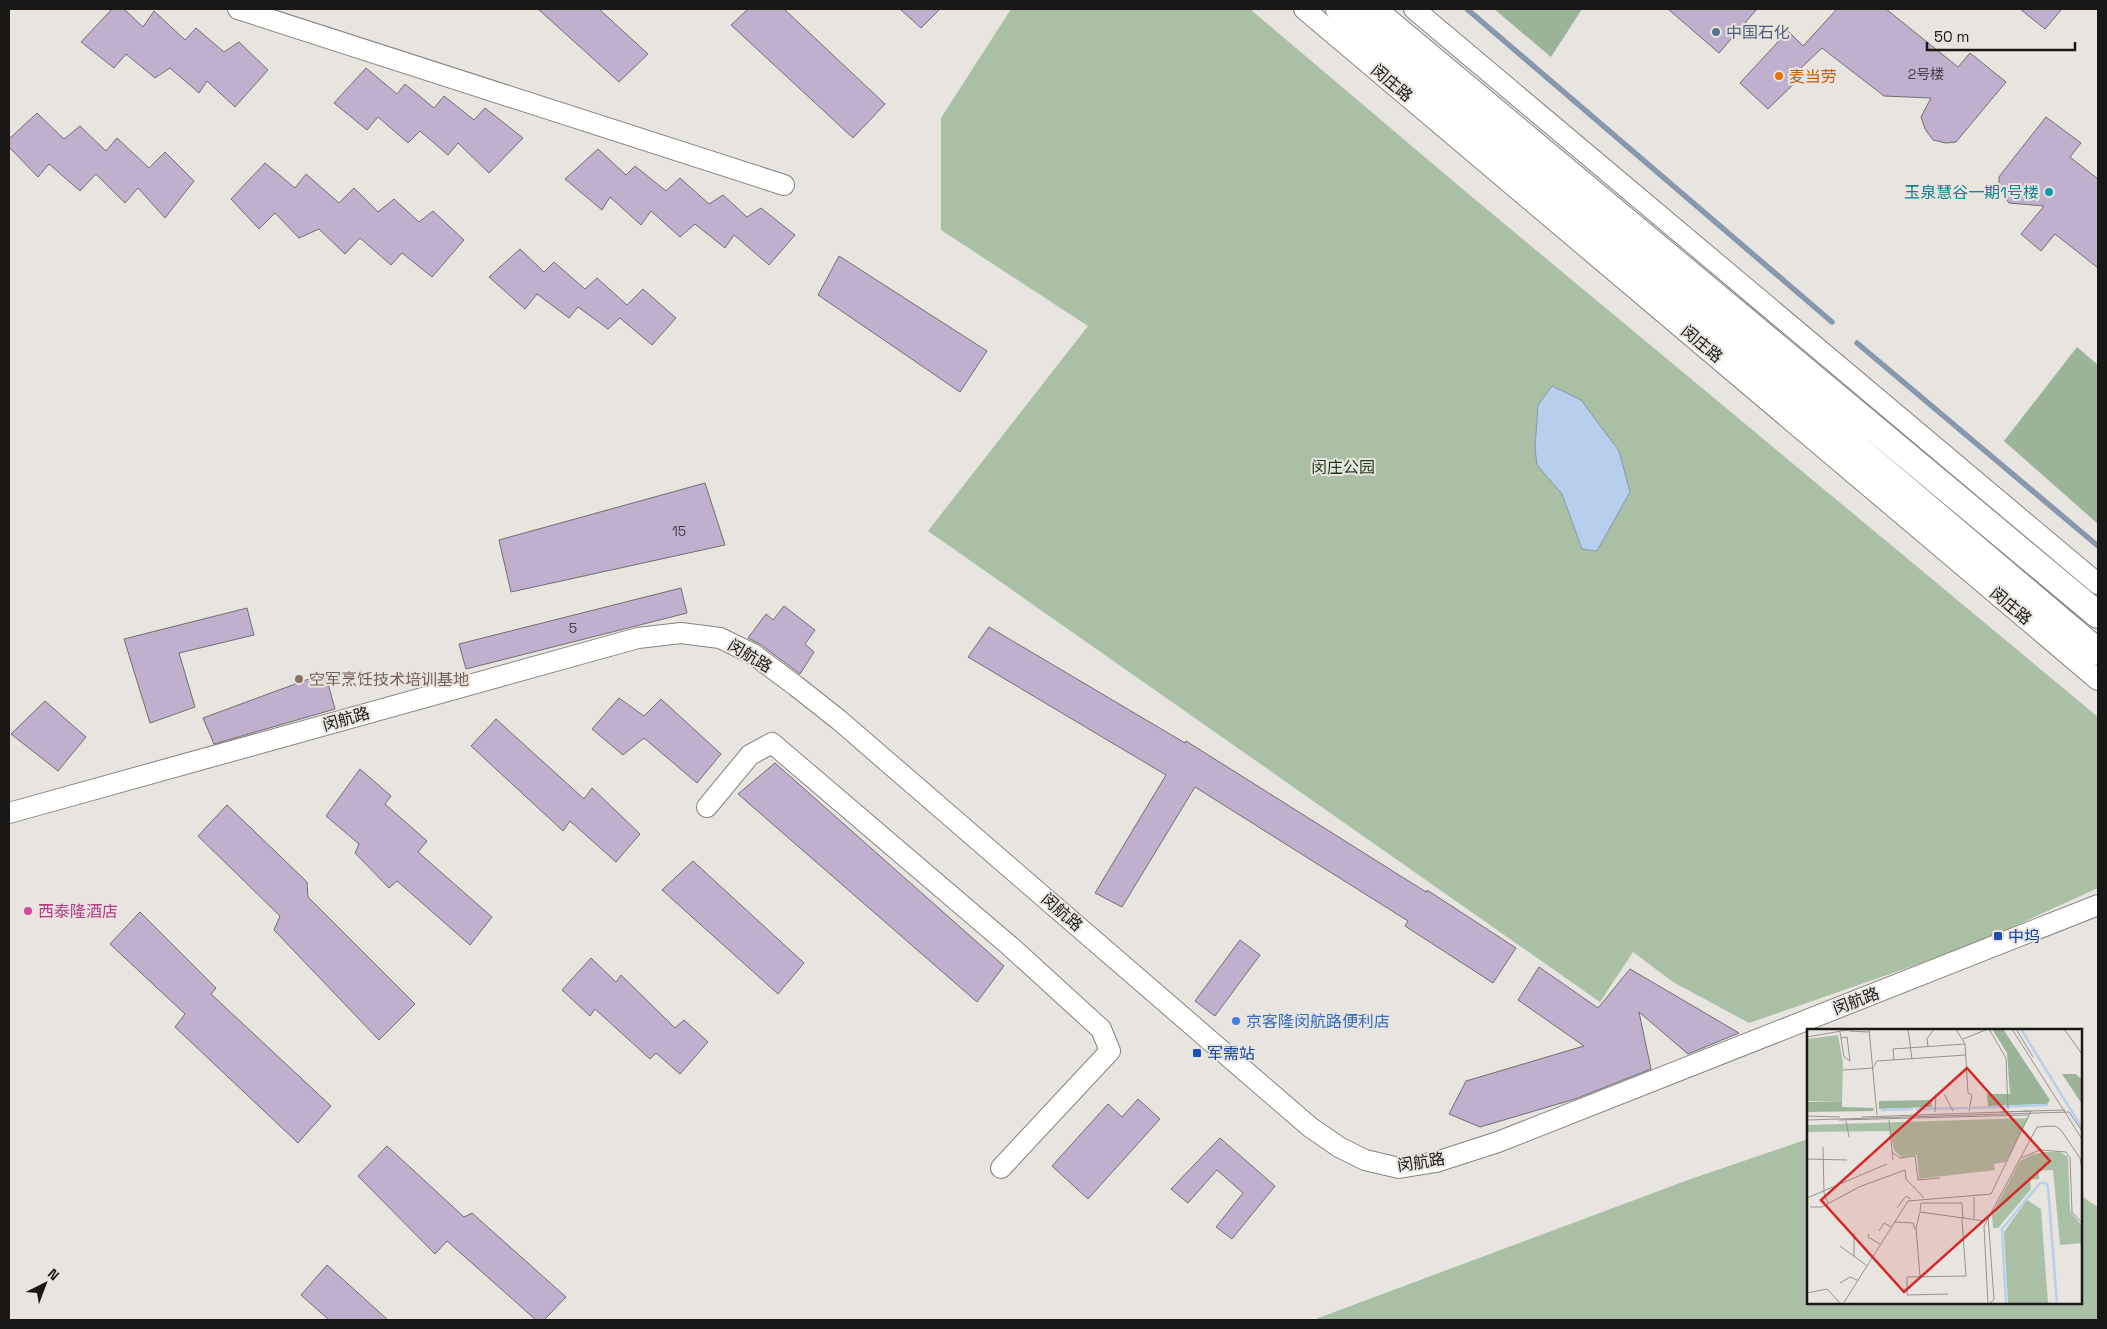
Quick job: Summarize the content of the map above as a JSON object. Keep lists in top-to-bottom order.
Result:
{
  "streets": {
    "main road": ["闵庄路"],
    "street": ["闵航路"]
  },
  "parks": ["闵庄公园"],
  "places": {
    "other": [
      "中国石化",
      "麦当劳",
      "玉泉慧谷一期1号楼",
      "空军烹饪技术培训基地",
      "西泰隆酒店",
      "京客隆闵航路便利店"
    ],
    "transit": ["中坞", "军需站"]
  },
  "house_numbers": ["2号楼", "15", "5"],
  "scale_bar": "50 m",
  "north": "top right"
}
